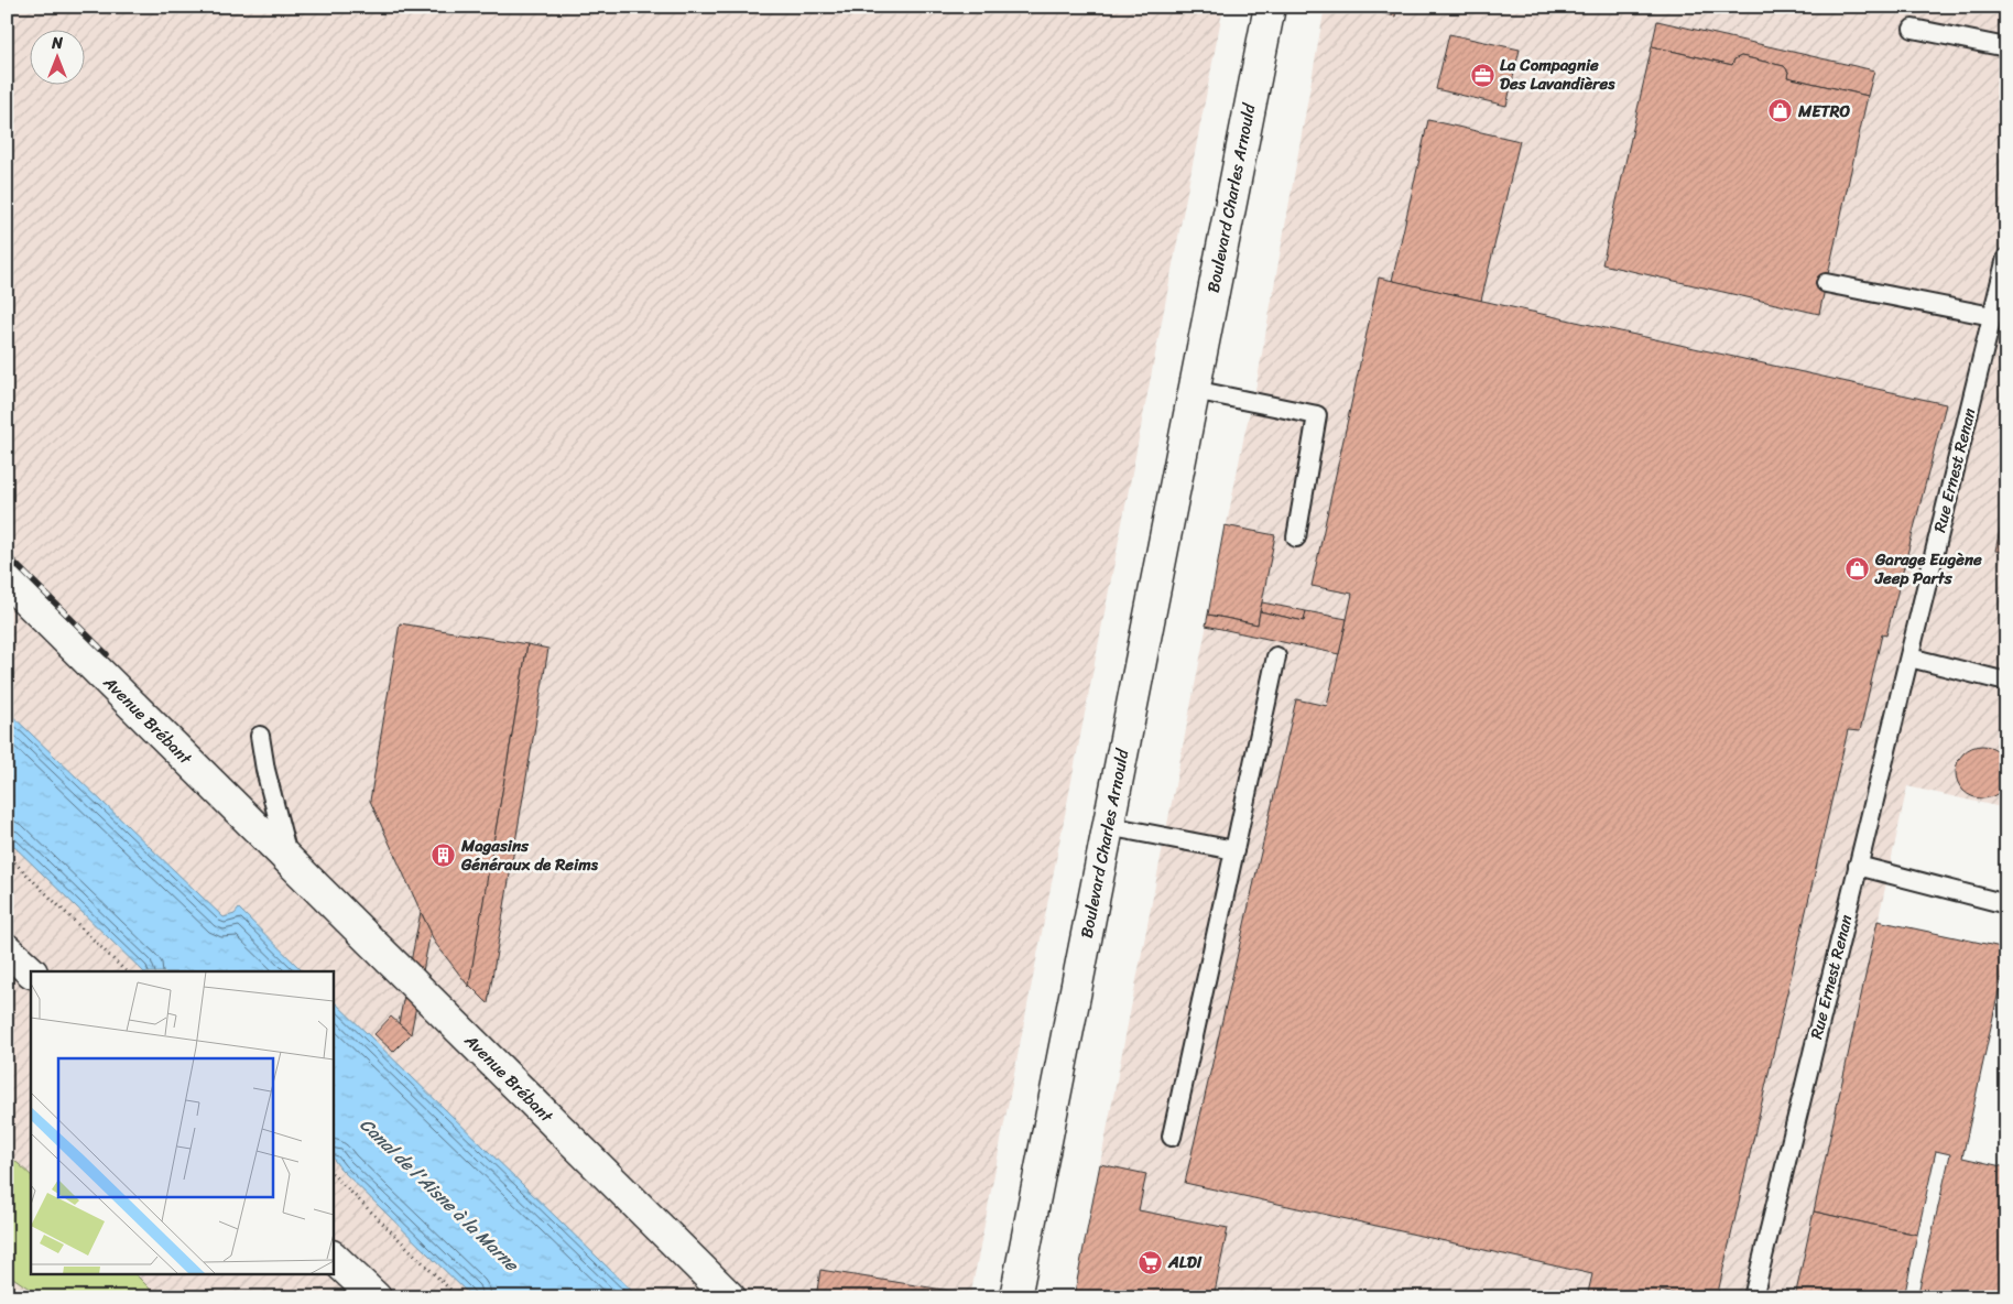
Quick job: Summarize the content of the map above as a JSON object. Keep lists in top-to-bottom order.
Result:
{
  "streets": {
    "main road": ["Boulevard Charles Arnould", "Avenue Brébant"],
    "lane": ["Rue Ernest Renan"]
  },
  "water": ["Canal de l'Aisne à la Marne"],
  "places": {
    "office": ["La Compagnie Des Lavandières"],
    "shop": ["METRO", "Garage Eugène Jeep Parts"],
    "building": ["Magasins Généraux de Reims"],
    "supermarket": ["ALDI"]
  },
  "north": "top"
}
